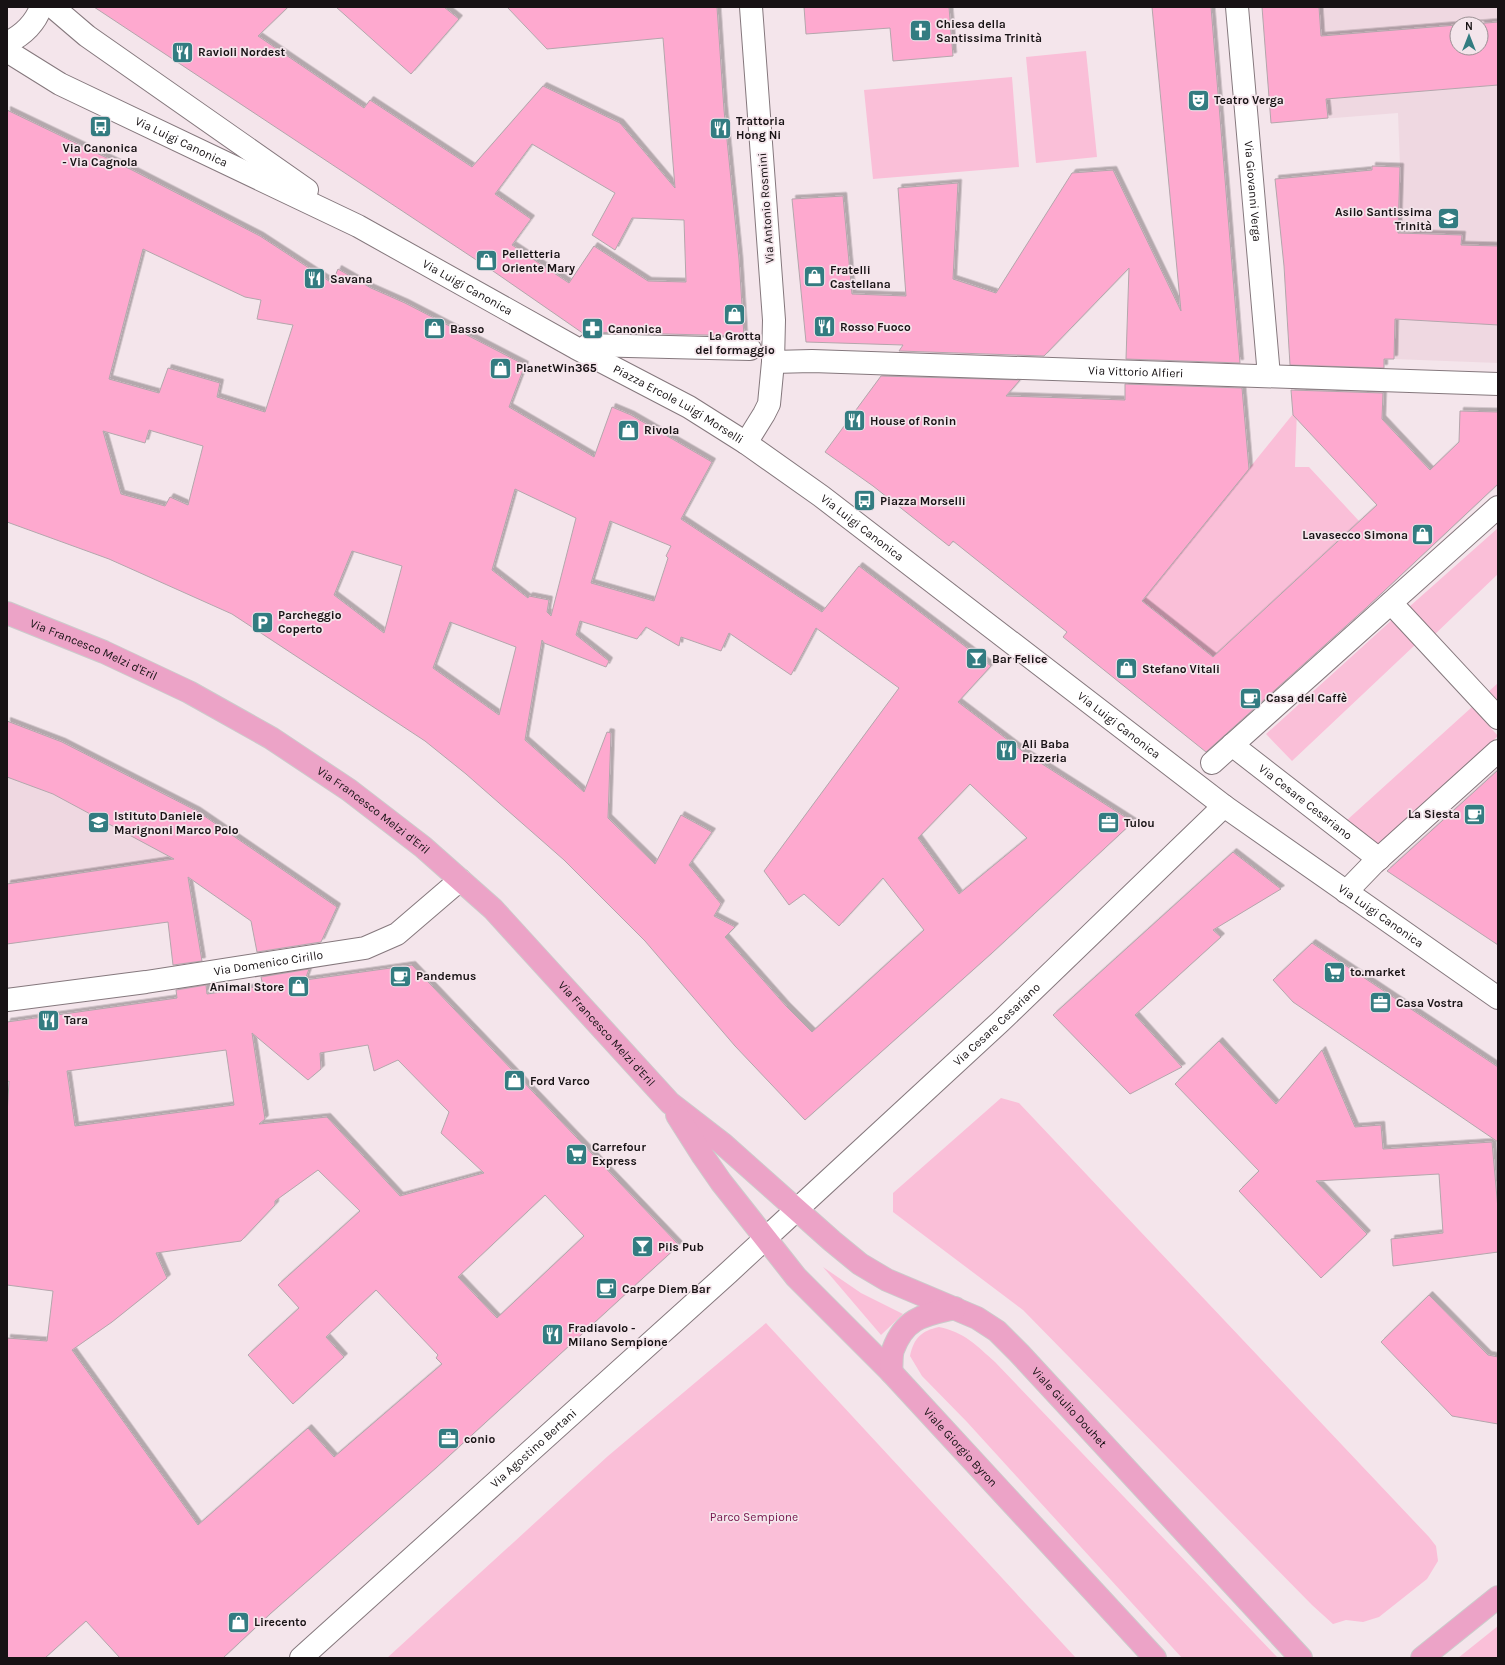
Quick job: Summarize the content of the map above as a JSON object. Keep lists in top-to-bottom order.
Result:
{
  "streets": {
    "main road": ["Via Francesco Melzi d'Eril", "Viale Giulio Douhet", "Viale Giorgio Byron"],
    "street": [
      "Via Luigi Canonica",
      "Via Giovanni Verga",
      "Via Antonio Rosmini",
      "Via Vittorio Alfieri",
      "Piazza Ercole Luigi Morselli",
      "Via Cesare Cesariano",
      "Via Domenico Cirillo",
      "Via Agostino Bertani"
    ]
  },
  "crossings": [
    ["Via Luigi Canonica", "Piazza Ercole Luigi Morselli"],
    ["Via Luigi Canonica", "Via Cesare Cesariano"],
    ["Via Giovanni Verga", "Via Vittorio Alfieri"],
    ["Via Antonio Rosmini", "Via Vittorio Alfieri"],
    ["Via Antonio Rosmini", "Piazza Ercole Luigi Morselli"],
    ["Via Vittorio Alfieri", "Piazza Ercole Luigi Morselli"],
    ["Via Francesco Melzi d'Eril", "Via Cesare Cesariano"],
    ["Via Francesco Melzi d'Eril", "Via Domenico Cirillo"],
    ["Via Francesco Melzi d'Eril", "Viale Giulio Douhet"],
    ["Via Francesco Melzi d'Eril", "Viale Giorgio Byron"],
    ["Via Francesco Melzi d'Eril", "Via Agostino Bertani"],
    ["Via Cesare Cesariano", "Viale Giulio Douhet"],
    ["Via Cesare Cesariano", "Viale Giorgio Byron"],
    ["Via Cesare Cesariano", "Via Agostino Bertani"],
    ["Viale Giorgio Byron", "Via Agostino Bertani"]
  ],
  "parks": ["Parco Sempione"],
  "places": {
    "church": ["Chiesa della Santissima Trinità"],
    "restaurant": [
      "Ravioli Nordest",
      "Trattoria Hong Ni",
      "Savana",
      "Rosso Fuoco",
      "House of Ronin",
      "Ali Baba Pizzeria",
      "Tara",
      "Fradiavolo - Milano Sempione"
    ],
    "theatre": ["Teatro Verga"],
    "bus stop": ["Via Canonica - Via Cagnola", "Piazza Morselli"],
    "school or university": ["Asilo Santissima Trinità", "Istituto Daniele Marignoni Marco Polo"],
    "shop": [
      "Pelletteria Oriente Mary",
      "Fratelli Castellana",
      "La Grotta del formaggio",
      "Basso",
      "PlanetWin365",
      "Rivola",
      "Lavasecco Simona",
      "Stefano Vitali",
      "Animal Store",
      "Ford Varco",
      "Lirecento"
    ],
    "pharmacy": ["Canonica"],
    "parking": ["Parcheggio Coperto"],
    "bar": ["Bar Felice", "Pils Pub"],
    "cafe": [
      "Casa del Caffè",
      "La Siesta",
      "Pandemus",
      "Carpe Diem Bar"
    ],
    "office": ["Tulou", "Casa Vostra", "conio"],
    "supermarket": ["to.market", "Carrefour Express"]
  },
  "north": "top"
}
